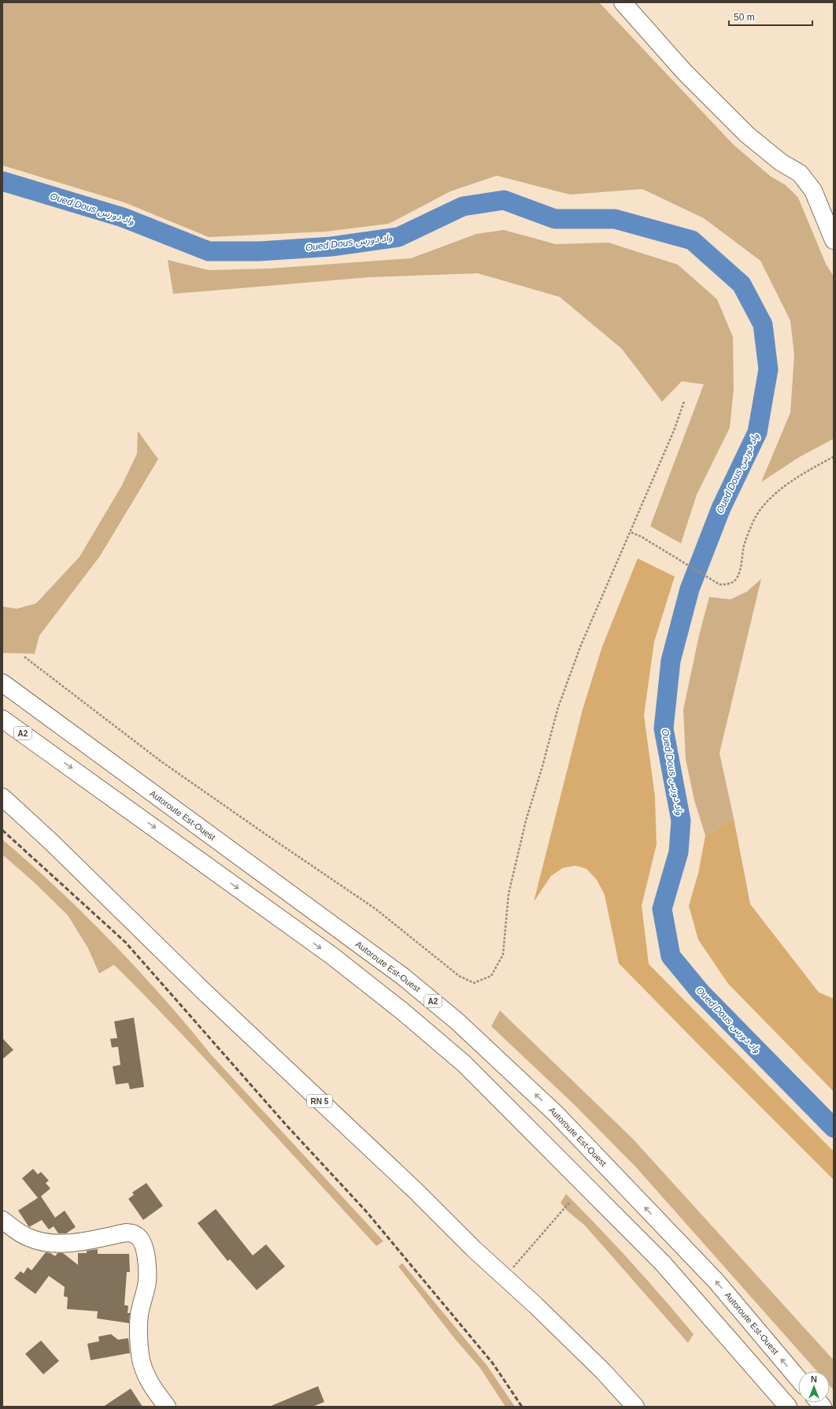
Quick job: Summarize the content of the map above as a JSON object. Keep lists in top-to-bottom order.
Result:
{
  "streets": {
    "main road": ["A2", "Autoroute Est-Ouest", "RN 5"]
  },
  "water": ["Oued Dous واد دورس"],
  "scale_bar": "50 m",
  "north": "top"
}
